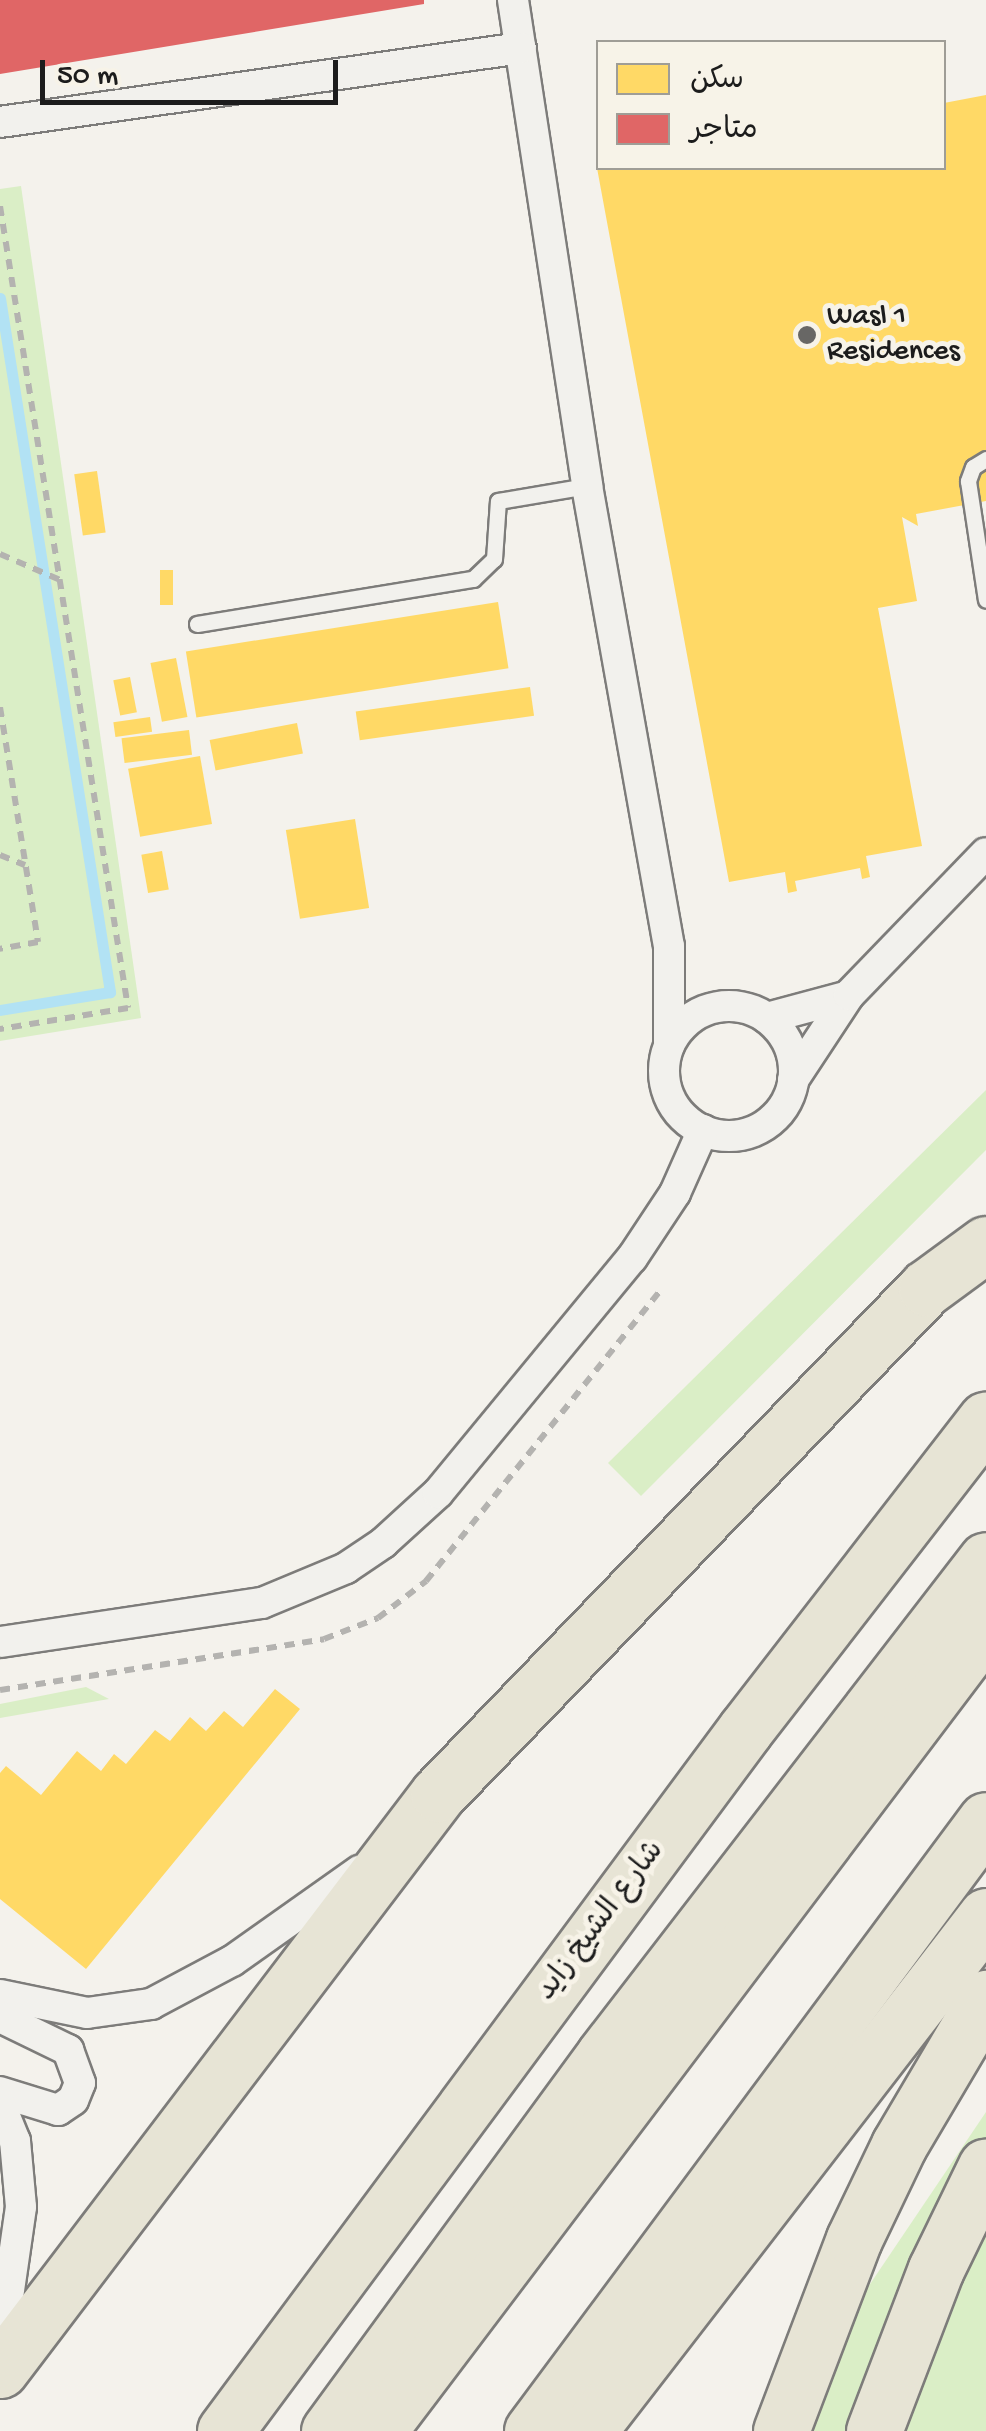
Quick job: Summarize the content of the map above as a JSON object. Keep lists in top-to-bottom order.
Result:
{
  "streets": {
    "highway": ["شارع الشيخ زايد"]
  },
  "places": ["Wasl 1 Residences"],
  "legend": ["سكن", "متاجر"],
  "scale_bar": "50 m"
}
